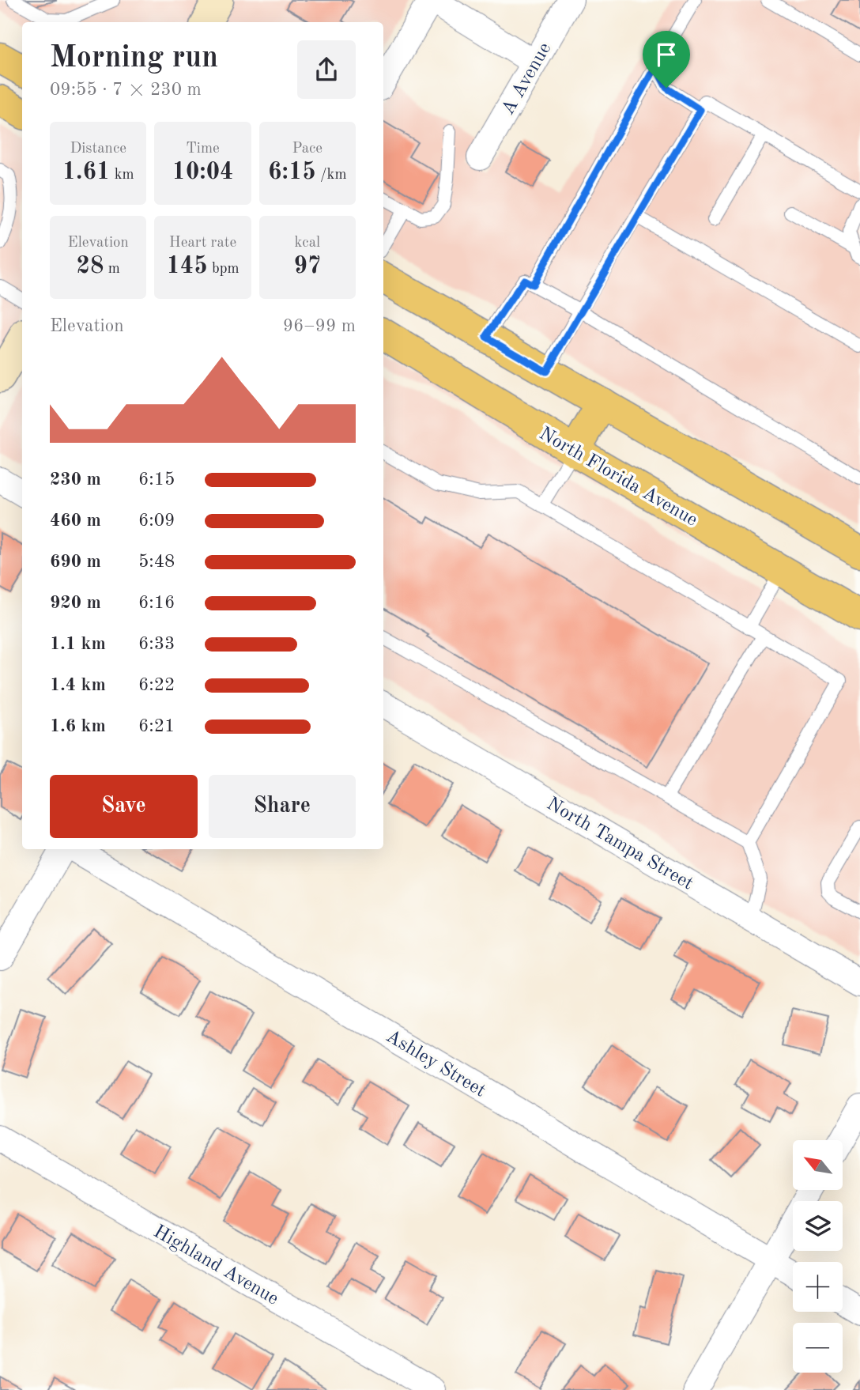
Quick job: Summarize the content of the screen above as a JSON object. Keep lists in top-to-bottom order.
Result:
{
  "streets": {
    "main road": ["North Florida Avenue"],
    "street": [
      "A Avenue",
      "North Tampa Street",
      "Ashley Street",
      "Highland Avenue"
    ]
  },
  "north": "top left",
  "page": {
    "heading": ["Morning run", "09:55 · 7 × 230 m"],
    "stats": [
      ["Distance", "1.61 km"],
      ["Time", "10:04"],
      ["Pace", "6:15 /km"],
      ["Elevation", "28 m"],
      ["Heart rate", "145 bpm"],
      ["kcal", "97"]
    ],
    "chart": ["Elevation", "96–99 m"],
    "list": [
      {
        "name": "230 m",
        "note": "6:15"
      },
      {
        "name": "460 m",
        "note": "6:09"
      },
      {
        "name": "690 m",
        "note": "5:48"
      },
      {
        "name": "920 m",
        "note": "6:16"
      },
      {
        "name": "1.1 km",
        "note": "6:33"
      },
      {
        "name": "1.4 km",
        "note": "6:22"
      },
      {
        "name": "1.6 km",
        "note": "6:21"
      }
    ],
    "buttons": ["Save", "Share"],
    "map_buttons": ["+", "−"]
  }
}
